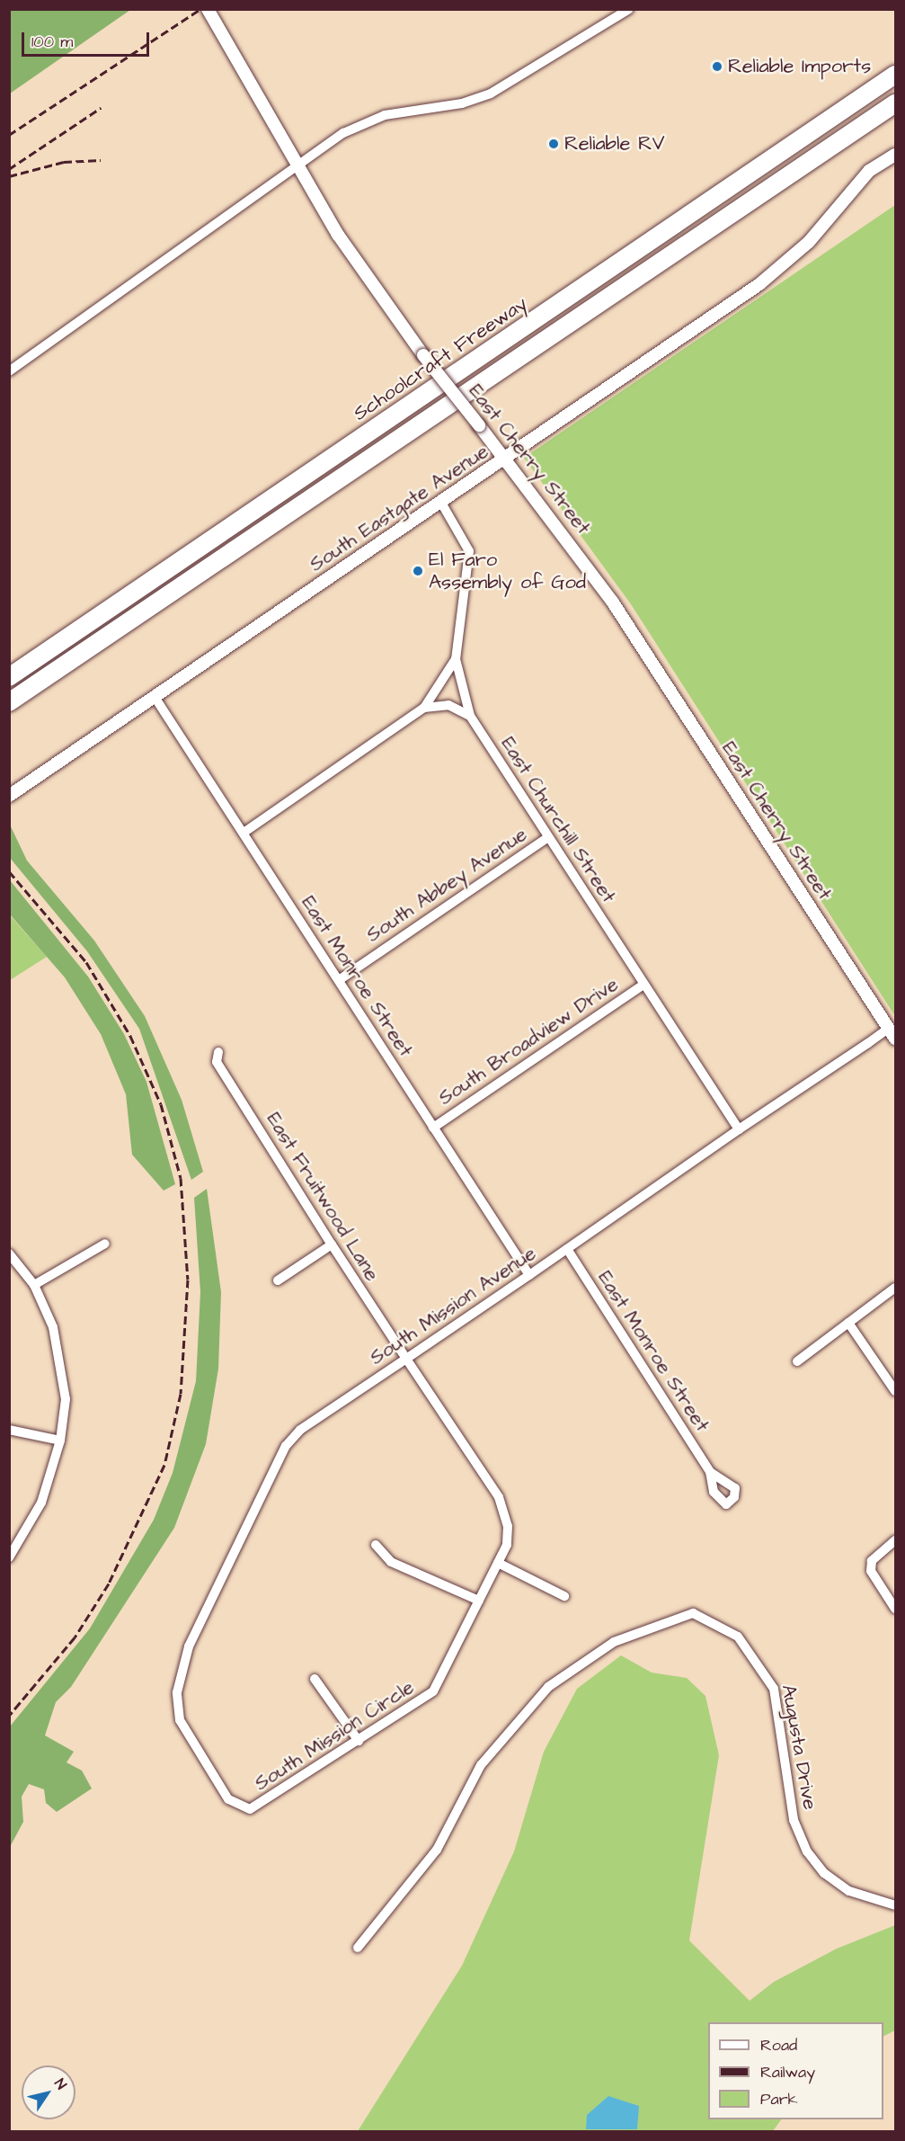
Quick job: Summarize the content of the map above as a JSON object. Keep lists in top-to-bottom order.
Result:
{
  "streets": {
    "highway": ["Schoolcraft Freeway"],
    "street": [
      "East Cherry Street",
      "South Eastgate Avenue",
      "East Churchill Street",
      "South Abbey Avenue",
      "East Monroe Street",
      "South Broadview Drive",
      "East Fruitwood Lane",
      "South Mission Avenue",
      "South Mission Circle",
      "Augusta Drive"
    ]
  },
  "crossings": [
    ["East Cherry Street", "South Eastgate Avenue"],
    ["East Cherry Street", "South Mission Avenue"],
    ["South Eastgate Avenue", "East Churchill Street"],
    ["South Eastgate Avenue", "East Monroe Street"],
    ["East Churchill Street", "South Abbey Avenue"],
    ["East Churchill Street", "South Broadview Drive"],
    ["East Churchill Street", "South Mission Avenue"],
    ["South Abbey Avenue", "East Monroe Street"],
    ["East Monroe Street", "South Broadview Drive"],
    ["East Monroe Street", "South Mission Avenue"],
    ["East Fruitwood Lane", "South Mission Avenue"],
    ["East Fruitwood Lane", "South Mission Circle"],
    ["South Mission Avenue", "South Mission Circle"]
  ],
  "places": ["Reliable Imports", "Reliable RV", "El Faro Assembly of God"],
  "legend": ["Road", "Railway", "Park"],
  "scale_bar": "100 m",
  "north": "top right"
}
